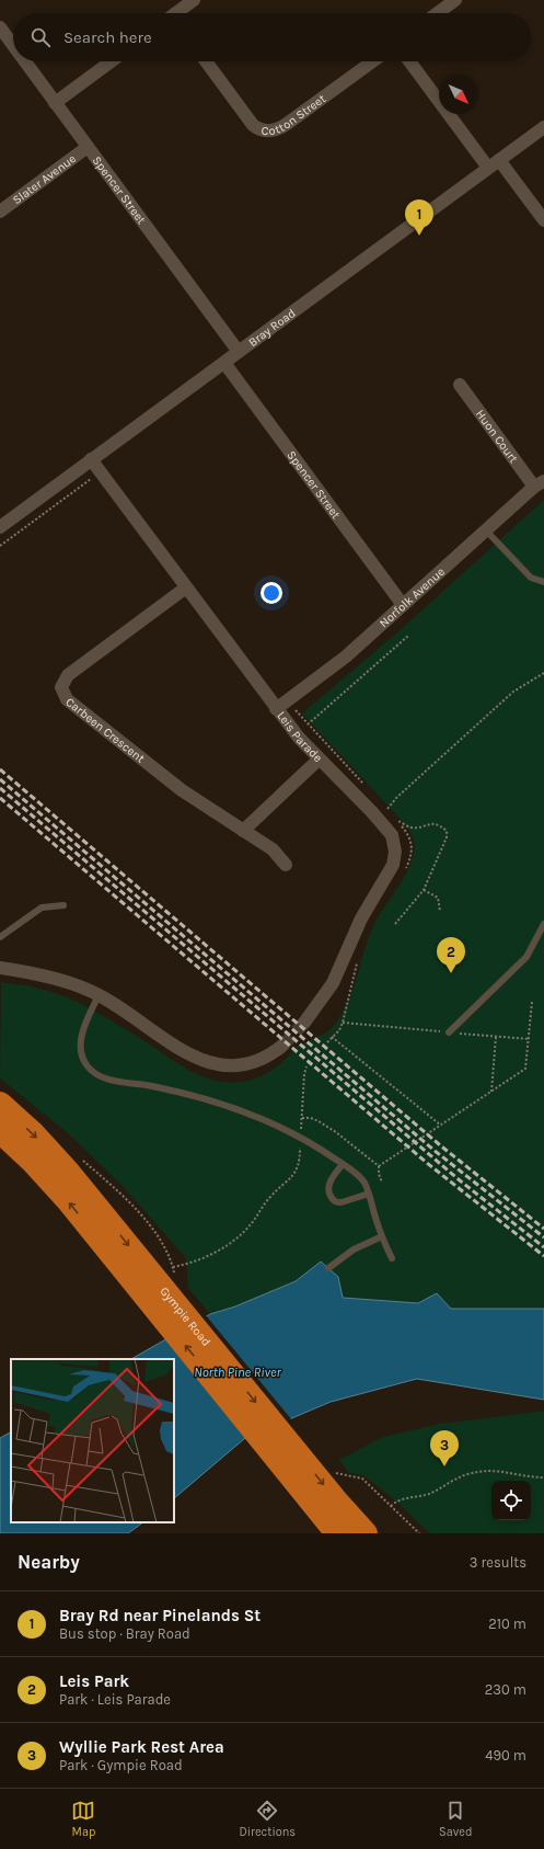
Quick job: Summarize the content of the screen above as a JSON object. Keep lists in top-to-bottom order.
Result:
{
  "streets": {
    "highway": ["Gympie Road"],
    "street": [
      "Cotton Street",
      "Slater Avenue",
      "Spencer Street",
      "Bray Road",
      "Huon Court",
      "Norfolk Avenue",
      "Carbeen Crescent",
      "Leis Parade"
    ]
  },
  "crossings": [
    ["Slater Avenue", "Spencer Street"],
    ["Spencer Street", "Bray Road"],
    ["Spencer Street", "Norfolk Avenue"],
    ["Bray Road", "Leis Parade"],
    ["Huon Court", "Norfolk Avenue"],
    ["Norfolk Avenue", "Leis Parade"],
    ["Carbeen Crescent", "Leis Parade"]
  ],
  "water": ["North Pine River"],
  "north": "bottom right",
  "page": {
    "search": "Search here",
    "pins": ["1", "2", "3"],
    "heading": ["Nearby", "3 results"],
    "list": [
      {
        "mark": "1",
        "name": "Bray Rd near Pinelands St",
        "note": "Bus stop · Bray Road",
        "value": "210 m"
      },
      {
        "mark": "2",
        "name": "Leis Park",
        "note": "Park · Leis Parade",
        "value": "230 m"
      },
      {
        "mark": "3",
        "name": "Wyllie Park Rest Area",
        "note": "Park · Gympie Road",
        "value": "490 m"
      }
    ],
    "nav": ["Map", "Directions", "Saved"]
  }
}
